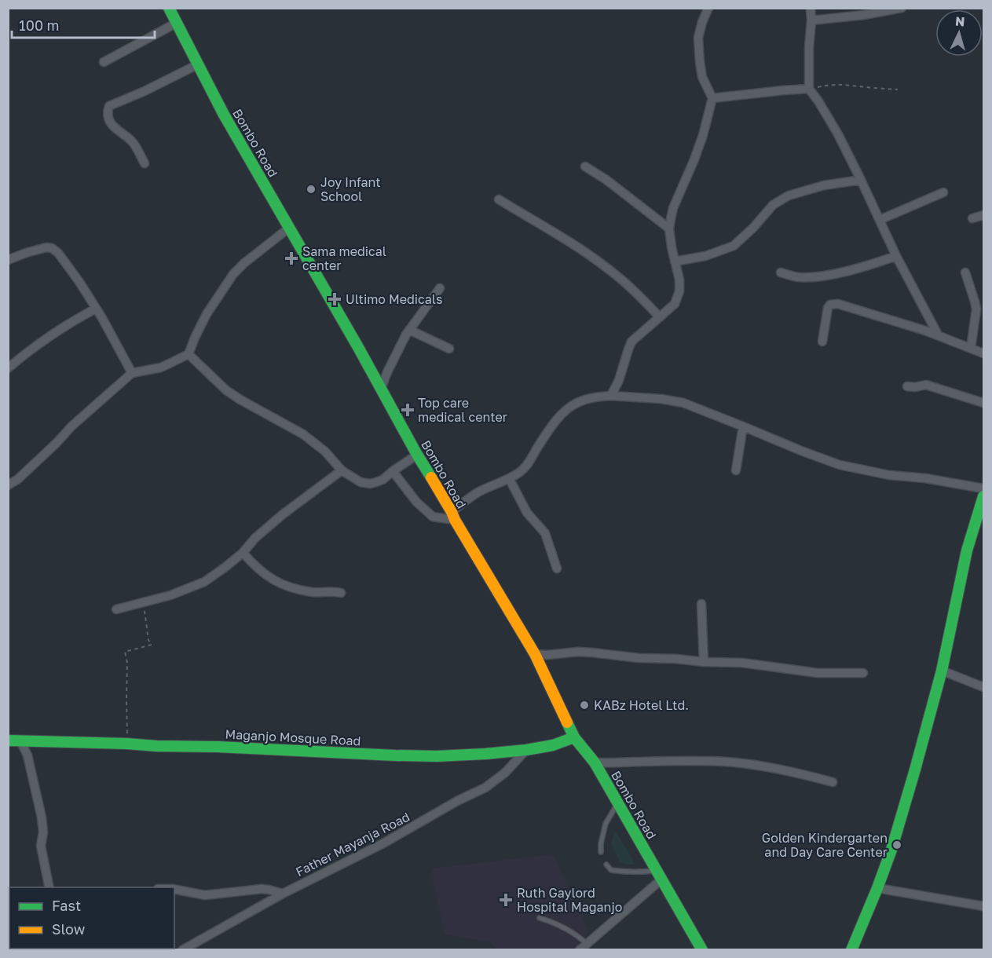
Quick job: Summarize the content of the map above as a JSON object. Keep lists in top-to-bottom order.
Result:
{
  "streets": {
    "main road": ["Bombo Road", "Maganjo Mosque Road"],
    "street": ["Father Mayanja Road"]
  },
  "crossings": [
    ["Bombo Road", "Maganjo Mosque Road"],
    ["Maganjo Mosque Road", "Father Mayanja Road"]
  ],
  "places": {
    "other": ["Joy Infant School", "KABz Hotel Ltd.", "Golden Kindergarten and Day Care Center"],
    "health": [
      "Sama medical center",
      "Ultimo Medicals",
      "Top care medical center",
      "Ruth Gaylord Hospital Maganjo"
    ]
  },
  "legend": ["Fast", "Slow"],
  "scale_bar": "100 m",
  "north": "top"
}
